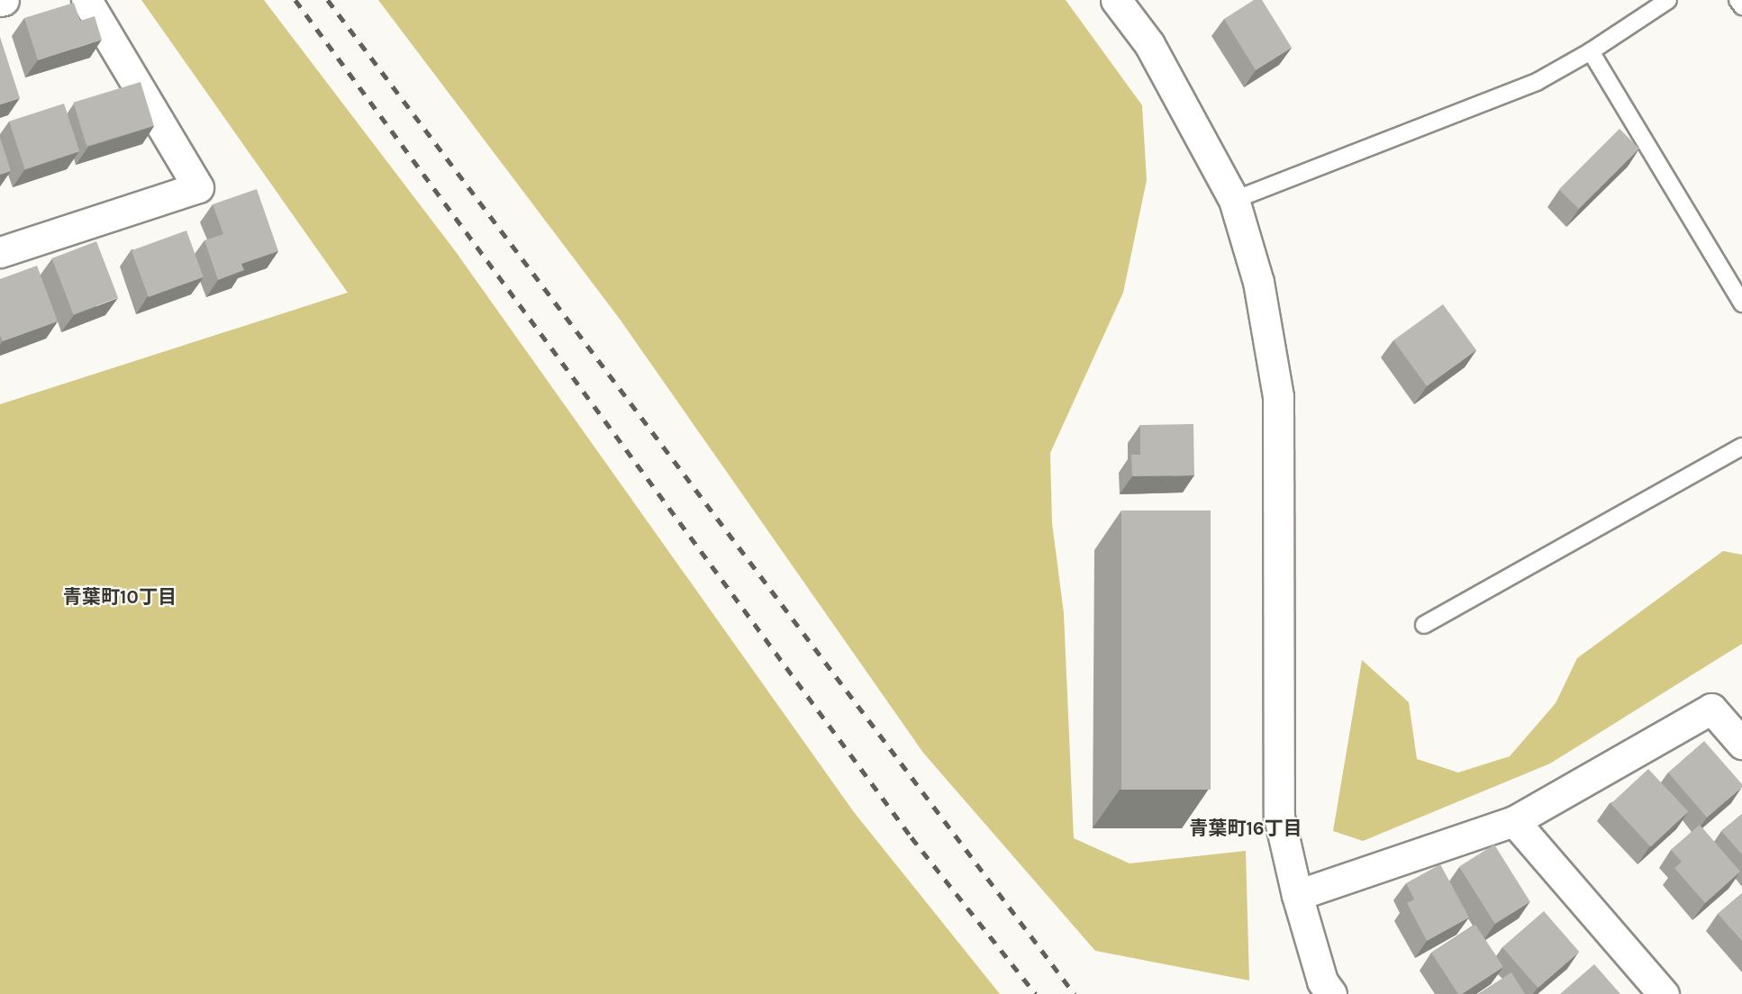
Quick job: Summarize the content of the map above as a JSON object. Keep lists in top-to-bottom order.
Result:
{
  "districts": ["青葉町10丁目", "青葉町16丁目"]
}
